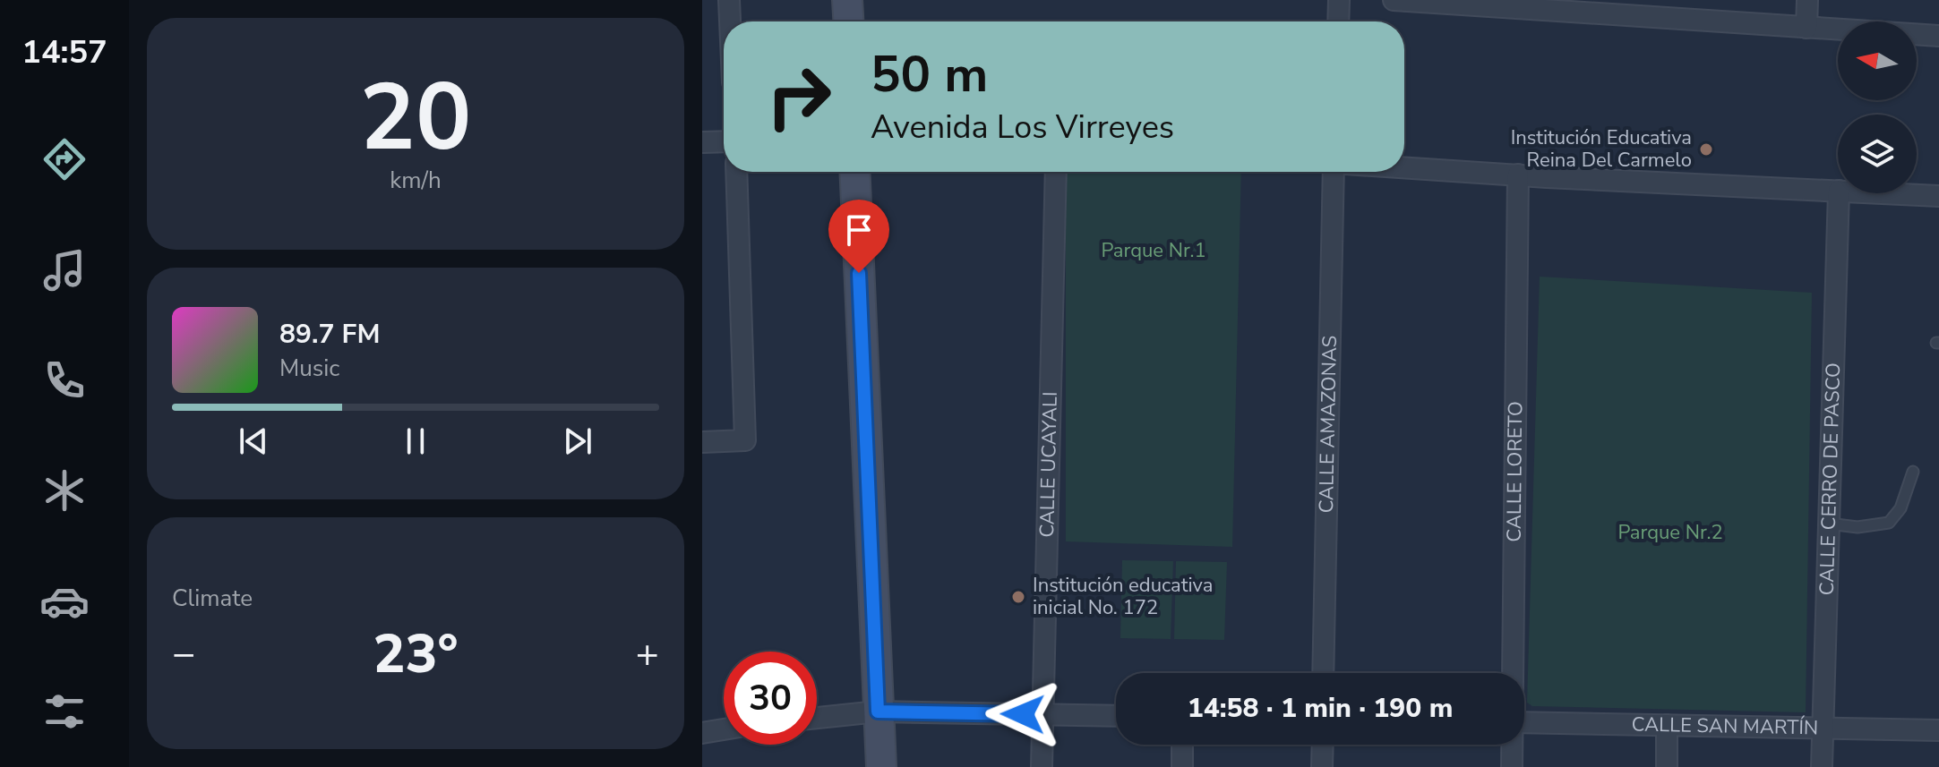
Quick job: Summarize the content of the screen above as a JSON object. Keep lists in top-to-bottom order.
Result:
{
  "streets": {
    "street": [
      "CALLE AMAZONAS",
      "CALLE UCAYALI",
      "CALLE LORETO",
      "CALLE CERRO DE PASCO",
      "CALLE SAN MARTÍN"
    ]
  },
  "crossings": [
    ["CALLE CERRO DE PASCO", "CALLE SAN MARTÍN"]
  ],
  "parks": ["Parque Nr.1", "Parque Nr.2"],
  "places": ["Institución Educativa Reina Del Carmelo", "Institución educativa inicial No. 172"],
  "north": "left",
  "page": {
    "tabs": "14:57",
    "tile": [
      ["20", "km/h"],
      "Climate"
    ],
    "turn": ["50 m", "Avenida Los Virreyes"],
    "song": ["89.7 FM", "Music"],
    "heat": ["−", "23°", "+"],
    "limit": "30",
    "trip": "14:58 · 1 min · 190 m"
  }
}
